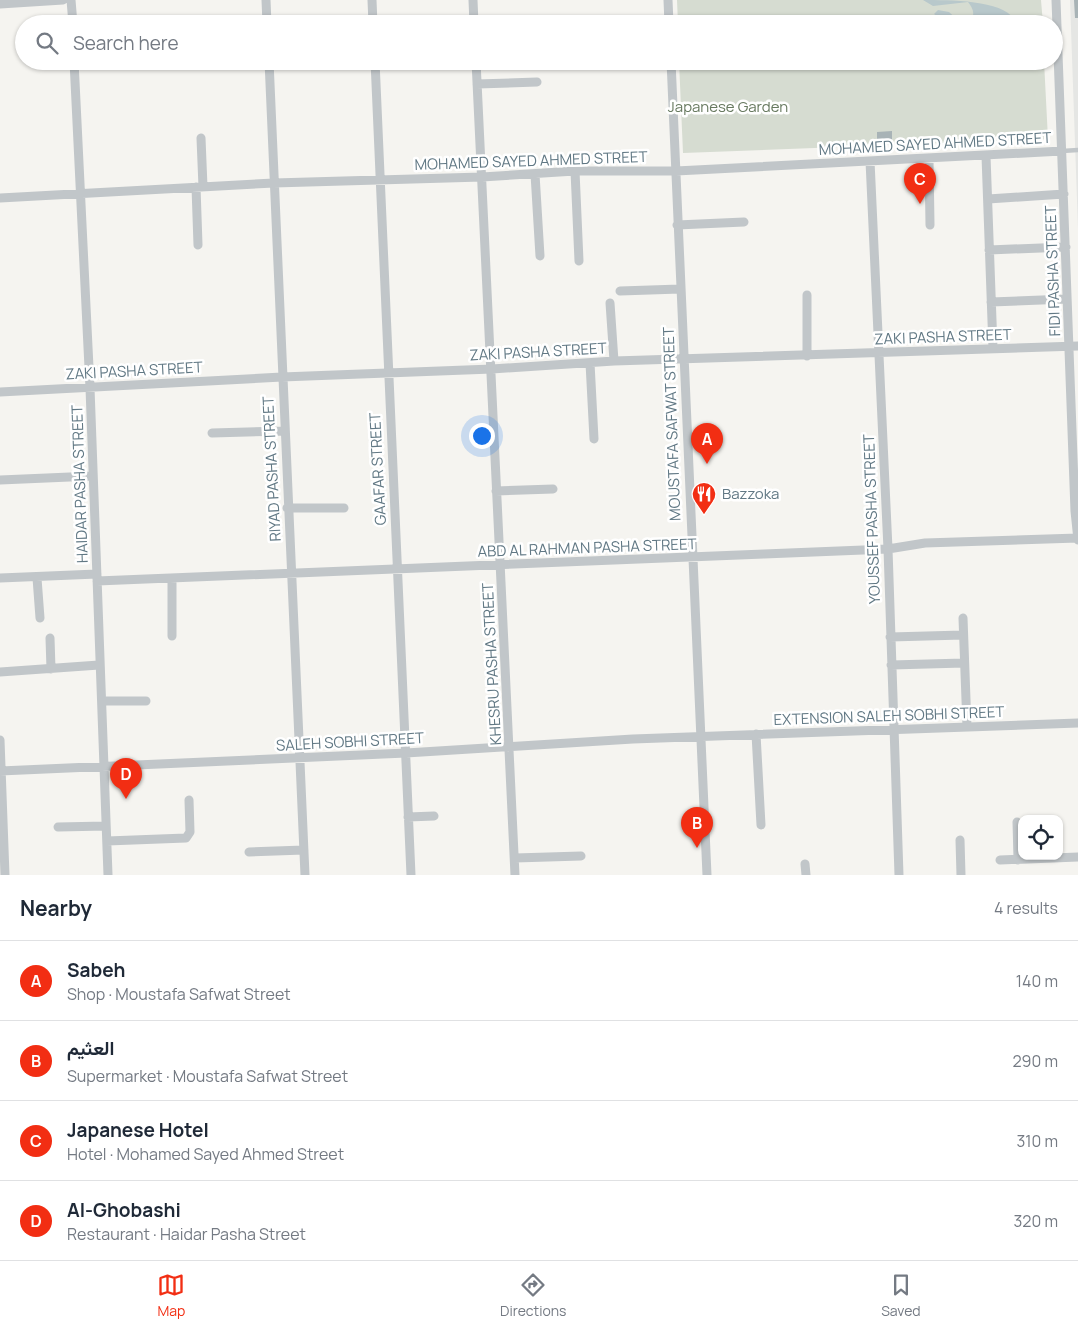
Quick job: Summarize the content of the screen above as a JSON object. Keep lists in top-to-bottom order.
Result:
{
  "streets": {
    "street": [
      "MOHAMED SAYED AHMED STREET",
      "FIDI PASHA STREET",
      "ZAKI PASHA STREET",
      "MOUSTAFA SAFWAT STREET",
      "RIYAD PASHA STREET",
      "GAAFAR STREET",
      "HAIDAR PASHA STREET",
      "YOUSSEF PASHA STREET",
      "ABD AL RAHMAN PASHA STREET",
      "KHESRU PASHA STREET",
      "EXTENSION SALEH SOBHI STREET",
      "SALEH SOBHI STREET"
    ]
  },
  "crossings": [
    ["MOHAMED SAYED AHMED STREET", "FIDI PASHA STREET"],
    ["MOHAMED SAYED AHMED STREET", "MOUSTAFA SAFWAT STREET"],
    ["MOHAMED SAYED AHMED STREET", "RIYAD PASHA STREET"],
    ["MOHAMED SAYED AHMED STREET", "GAAFAR STREET"],
    ["MOHAMED SAYED AHMED STREET", "HAIDAR PASHA STREET"],
    ["MOHAMED SAYED AHMED STREET", "YOUSSEF PASHA STREET"],
    ["MOHAMED SAYED AHMED STREET", "KHESRU PASHA STREET"],
    ["FIDI PASHA STREET", "ZAKI PASHA STREET"],
    ["FIDI PASHA STREET", "ABD AL RAHMAN PASHA STREET"],
    ["ZAKI PASHA STREET", "MOUSTAFA SAFWAT STREET"],
    ["ZAKI PASHA STREET", "RIYAD PASHA STREET"],
    ["ZAKI PASHA STREET", "GAAFAR STREET"],
    ["ZAKI PASHA STREET", "HAIDAR PASHA STREET"],
    ["ZAKI PASHA STREET", "YOUSSEF PASHA STREET"],
    ["ZAKI PASHA STREET", "KHESRU PASHA STREET"],
    ["MOUSTAFA SAFWAT STREET", "ABD AL RAHMAN PASHA STREET"],
    ["MOUSTAFA SAFWAT STREET", "EXTENSION SALEH SOBHI STREET"],
    ["MOUSTAFA SAFWAT STREET", "SALEH SOBHI STREET"],
    ["RIYAD PASHA STREET", "ABD AL RAHMAN PASHA STREET"],
    ["RIYAD PASHA STREET", "SALEH SOBHI STREET"],
    ["GAAFAR STREET", "ABD AL RAHMAN PASHA STREET"],
    ["GAAFAR STREET", "SALEH SOBHI STREET"],
    ["HAIDAR PASHA STREET", "ABD AL RAHMAN PASHA STREET"],
    ["HAIDAR PASHA STREET", "SALEH SOBHI STREET"],
    ["YOUSSEF PASHA STREET", "ABD AL RAHMAN PASHA STREET"],
    ["YOUSSEF PASHA STREET", "EXTENSION SALEH SOBHI STREET"],
    ["ABD AL RAHMAN PASHA STREET", "KHESRU PASHA STREET"],
    ["KHESRU PASHA STREET", "SALEH SOBHI STREET"],
    ["EXTENSION SALEH SOBHI STREET", "SALEH SOBHI STREET"]
  ],
  "parks": ["Japanese Garden"],
  "places": {
    "restaurant": ["Bazzoka"]
  },
  "page": {
    "search": "Search here",
    "pins": [
      "C",
      "A",
      "D",
      "B"
    ],
    "heading": ["Nearby", "4 results"],
    "list": [
      {
        "mark": "A",
        "name": "Sabeh",
        "note": "Shop · Moustafa Safwat Street",
        "value": "140 m"
      },
      {
        "mark": "B",
        "name": "العثيم",
        "note": "Supermarket · Moustafa Safwat Street",
        "value": "290 m"
      },
      {
        "mark": "C",
        "name": "Japanese Hotel",
        "note": "Hotel · Mohamed Sayed Ahmed Street",
        "value": "310 m"
      },
      {
        "mark": "D",
        "name": "Al-Ghobashi",
        "note": "Restaurant · Haidar Pasha Street",
        "value": "320 m"
      }
    ],
    "nav": ["Map", "Directions", "Saved"]
  }
}
